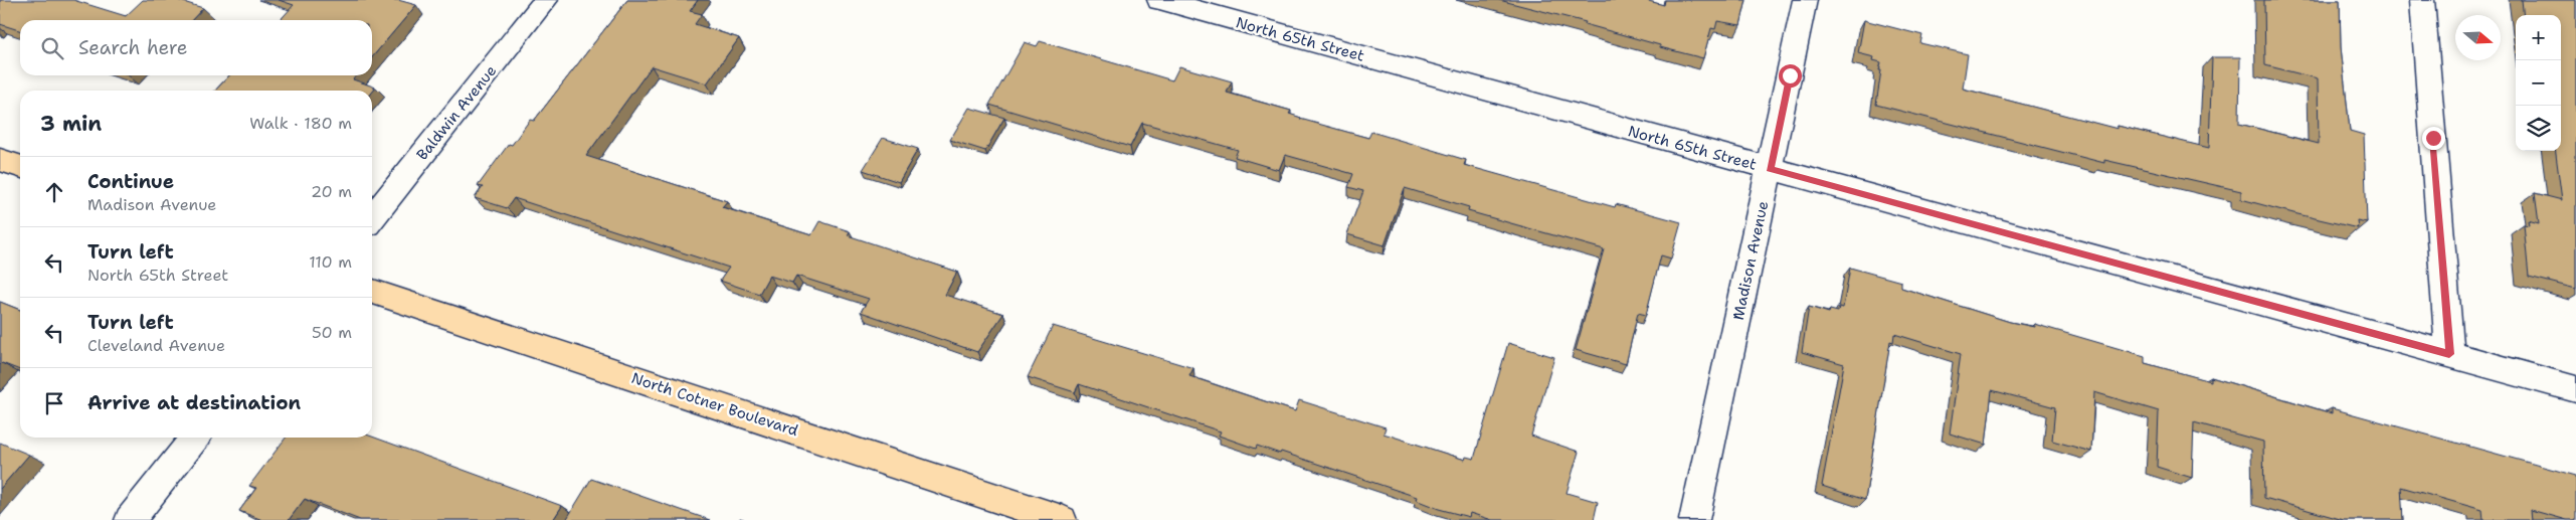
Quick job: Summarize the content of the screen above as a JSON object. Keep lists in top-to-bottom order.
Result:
{
  "streets": {
    "main road": ["North Cotner Boulevard"],
    "street": ["North 65th Street", "Baldwin Avenue", "Madison Avenue"]
  },
  "crossings": [
    ["North 65th Street", "Madison Avenue"]
  ],
  "north": "right",
  "page": {
    "map_buttons": ["+", "−"],
    "search": "Search here",
    "heading": ["3 min", "Walk · 180 m"],
    "list": [
      ["Continue", "Madison Avenue", "20 m"],
      ["Turn left", "North 65th Street", "110 m"],
      ["Turn left", "Cleveland Avenue", "50 m"],
      "Arrive at destination"
    ]
  }
}
